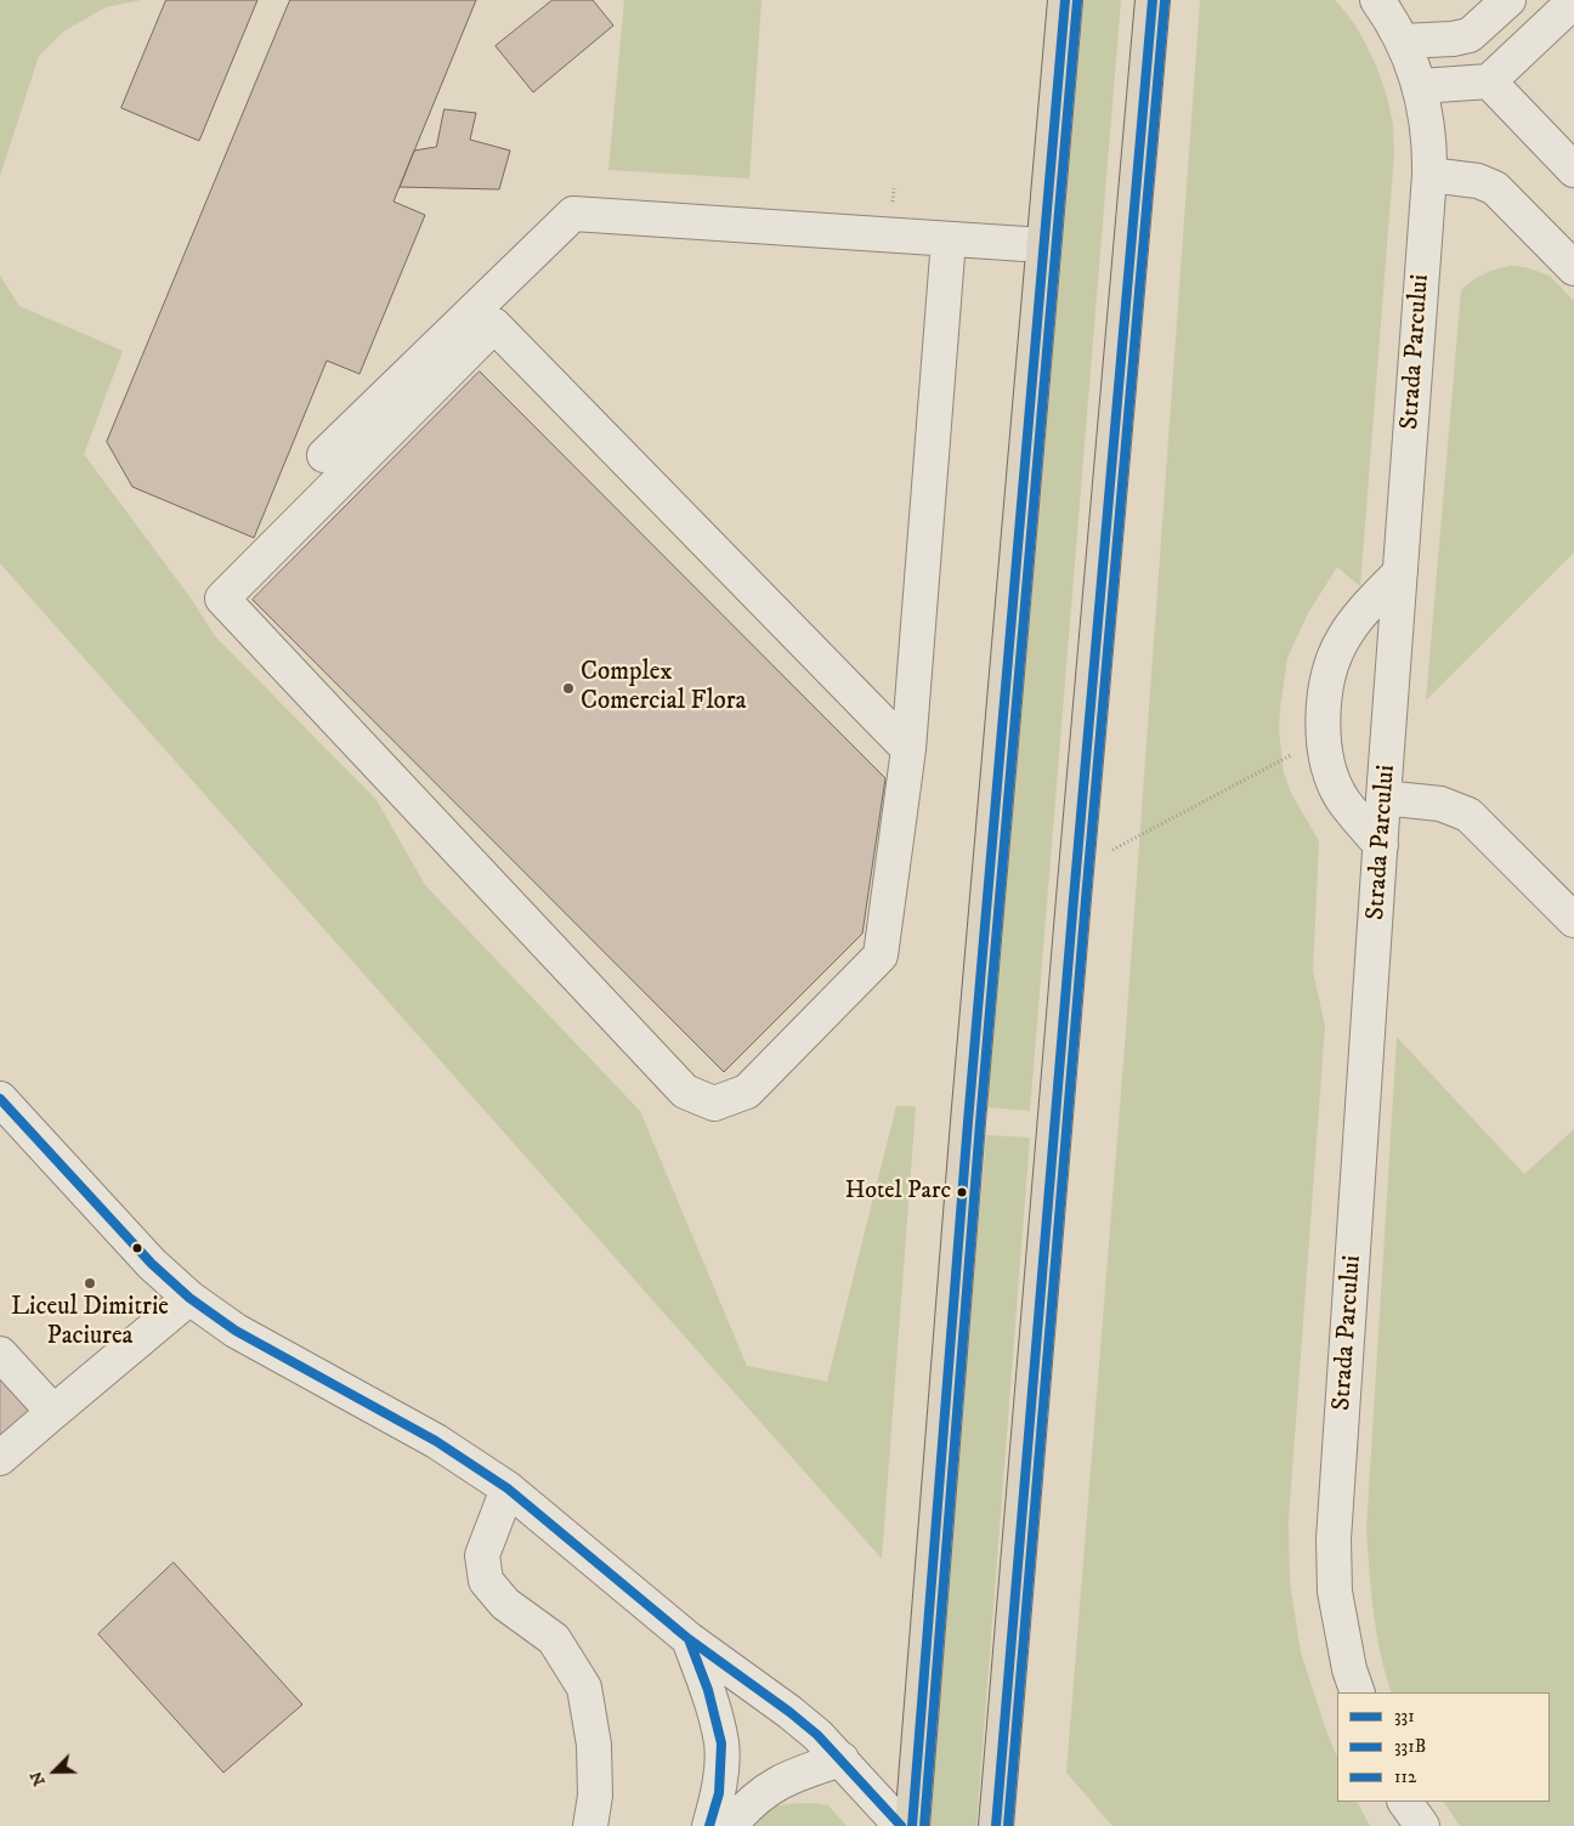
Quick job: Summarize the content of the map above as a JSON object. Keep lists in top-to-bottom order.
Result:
{
  "streets": {
    "street": ["Strada Parcului"]
  },
  "places": ["Complex Comercial Flora", "Hotel Parc", "Liceul Dimitrie Paciurea"],
  "lines": ["transit line 331", "transit line 331B", "transit line 112"],
  "legend": ["331", "331B", "112"],
  "north": "bottom left"
}
